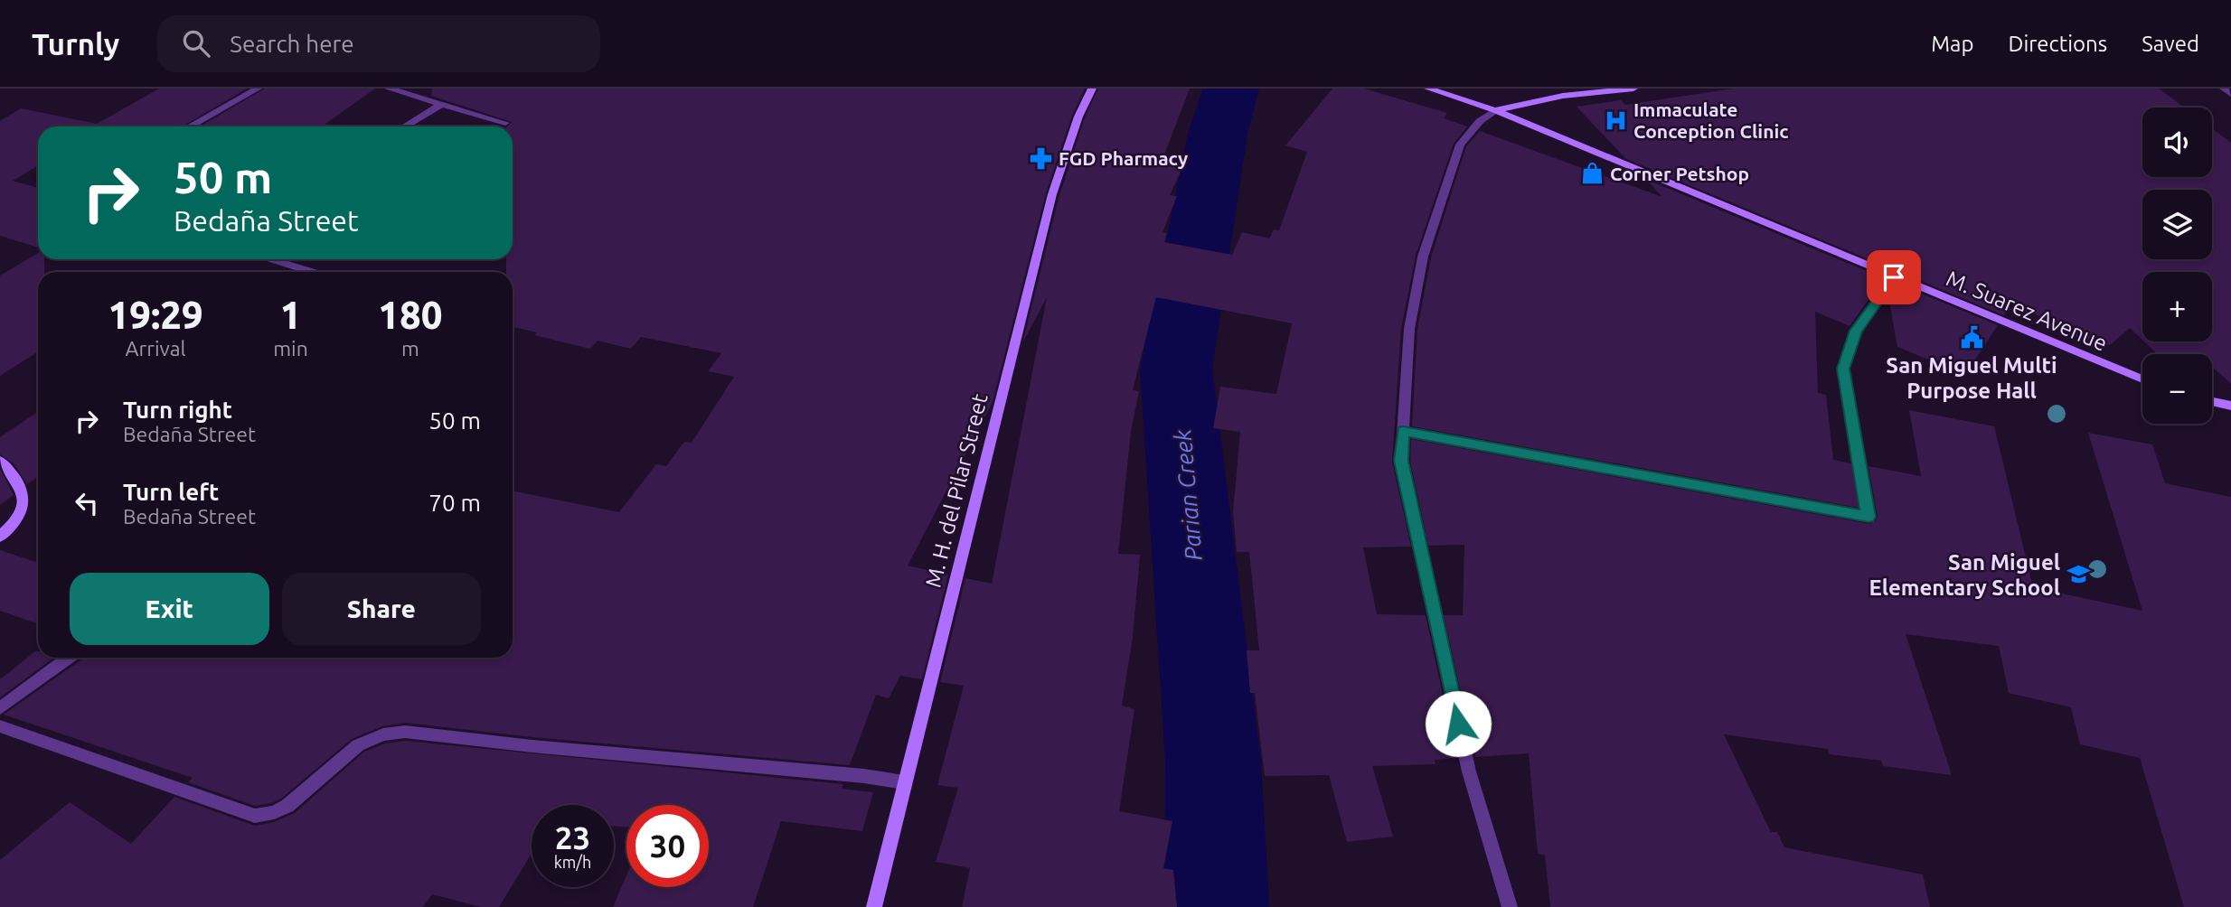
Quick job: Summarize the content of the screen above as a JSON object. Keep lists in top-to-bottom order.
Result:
{
  "streets": {
    "street": ["M. Suarez Avenue", "M. H. del Pilar Street"]
  },
  "water": ["Parian Creek"],
  "places": {
    "hospital": ["Immaculate Conception Clinic"],
    "pharmacy": ["FGD Pharmacy"],
    "shop": ["Corner Petshop"],
    "public building": ["San Miguel Multi Purpose Hall"],
    "school or university": ["San Miguel Elementary School"]
  },
  "page": {
    "header": "Turnly",
    "search": "Search here",
    "nav": ["Map", "Directions", "Saved"],
    "map_buttons": ["+", "−"],
    "turn": ["50 m", "Bedaña Street"],
    "eta": [
      "19:29",
      "Arrival",
      "1",
      "min",
      "180",
      "m"
    ],
    "list": [
      {
        "name": "Turn right",
        "note": "Bedaña Street",
        "value": "50 m"
      },
      {
        "name": "Turn left",
        "note": "Bedaña Street",
        "value": "70 m"
      }
    ],
    "buttons": ["Exit", "Share"],
    "speed": "23 km/h",
    "limit": "30"
  }
}
